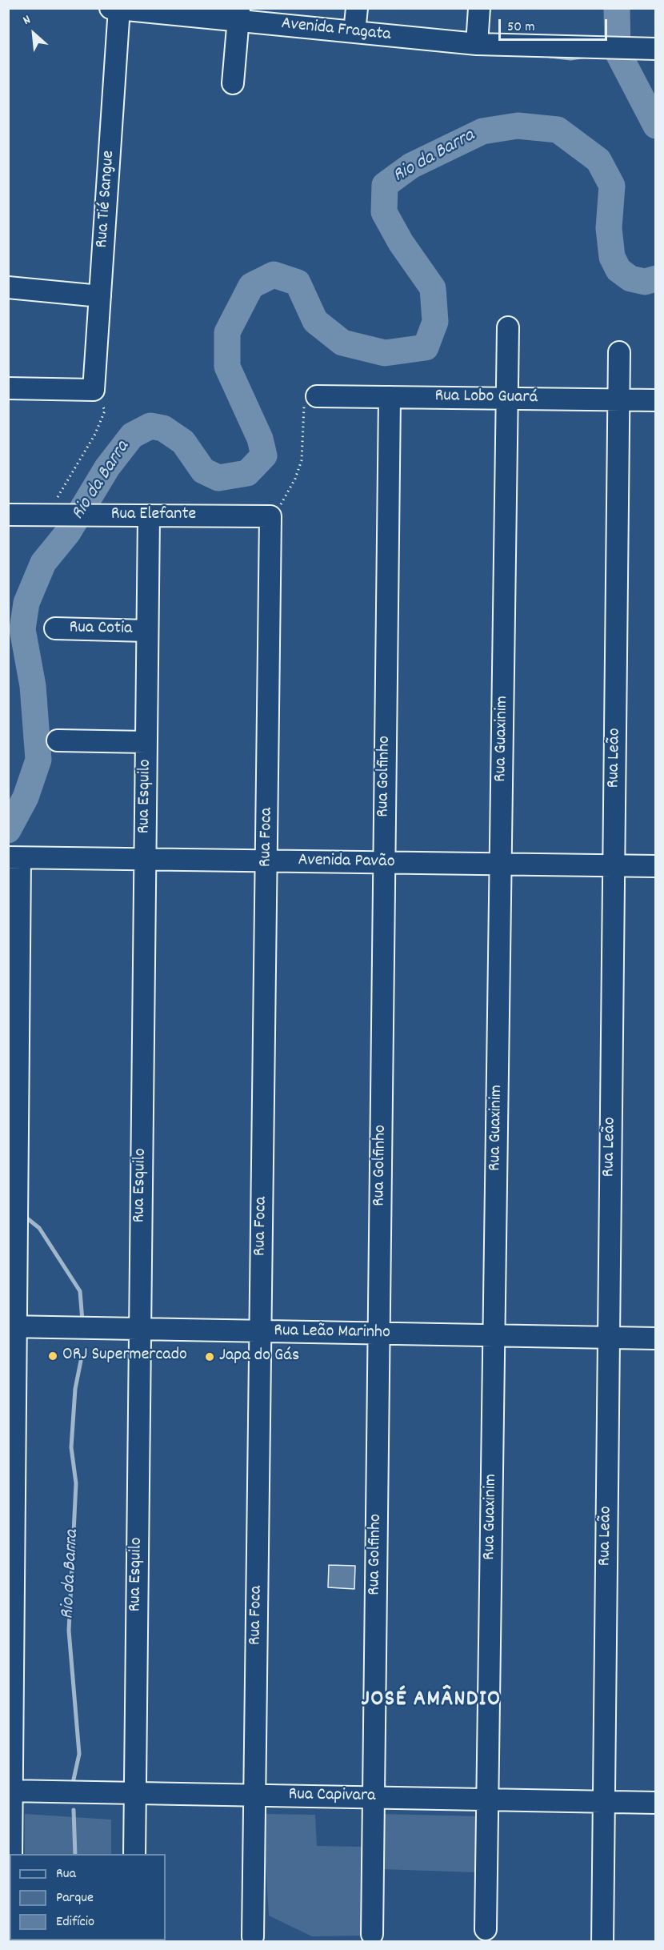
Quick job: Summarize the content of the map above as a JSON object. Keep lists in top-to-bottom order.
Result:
{
  "streets": {
    "street": [
      "Avenida Fragata",
      "Rua Tié Sangue",
      "Rua Lobo Guará",
      "Rua Elefante",
      "Rua Cotia",
      "Rua Guaxinim",
      "Rua Leão",
      "Rua Golfinho",
      "Rua Esquilo",
      "Rua Foca",
      "Avenida Pavão",
      "Rua Leão Marinho",
      "Rua Capivara"
    ]
  },
  "crossings": [
    ["Avenida Fragata", "Rua Tié Sangue"],
    ["Rua Lobo Guará", "Rua Guaxinim"],
    ["Rua Lobo Guará", "Rua Leão"],
    ["Rua Lobo Guará", "Rua Golfinho"],
    ["Rua Elefante", "Rua Esquilo"],
    ["Rua Elefante", "Rua Foca"],
    ["Rua Cotia", "Rua Esquilo"],
    ["Rua Guaxinim", "Avenida Pavão"],
    ["Rua Guaxinim", "Rua Leão Marinho"],
    ["Rua Guaxinim", "Rua Capivara"],
    ["Rua Leão", "Avenida Pavão"],
    ["Rua Leão", "Rua Leão Marinho"],
    ["Rua Leão", "Rua Capivara"],
    ["Rua Golfinho", "Avenida Pavão"],
    ["Rua Golfinho", "Rua Leão Marinho"],
    ["Rua Golfinho", "Rua Capivara"],
    ["Rua Esquilo", "Avenida Pavão"],
    ["Rua Esquilo", "Rua Leão Marinho"],
    ["Rua Esquilo", "Rua Capivara"],
    ["Rua Foca", "Avenida Pavão"],
    ["Rua Foca", "Rua Leão Marinho"],
    ["Rua Foca", "Rua Capivara"]
  ],
  "districts": ["JOSÉ AMÂNDIO"],
  "water": ["Rio da Barra"],
  "places": ["ORJ Supermercado", "Japa do Gás"],
  "legend": ["Rua", "Parque", "Edifício"],
  "scale_bar": "50 m",
  "north": "top left"
}
